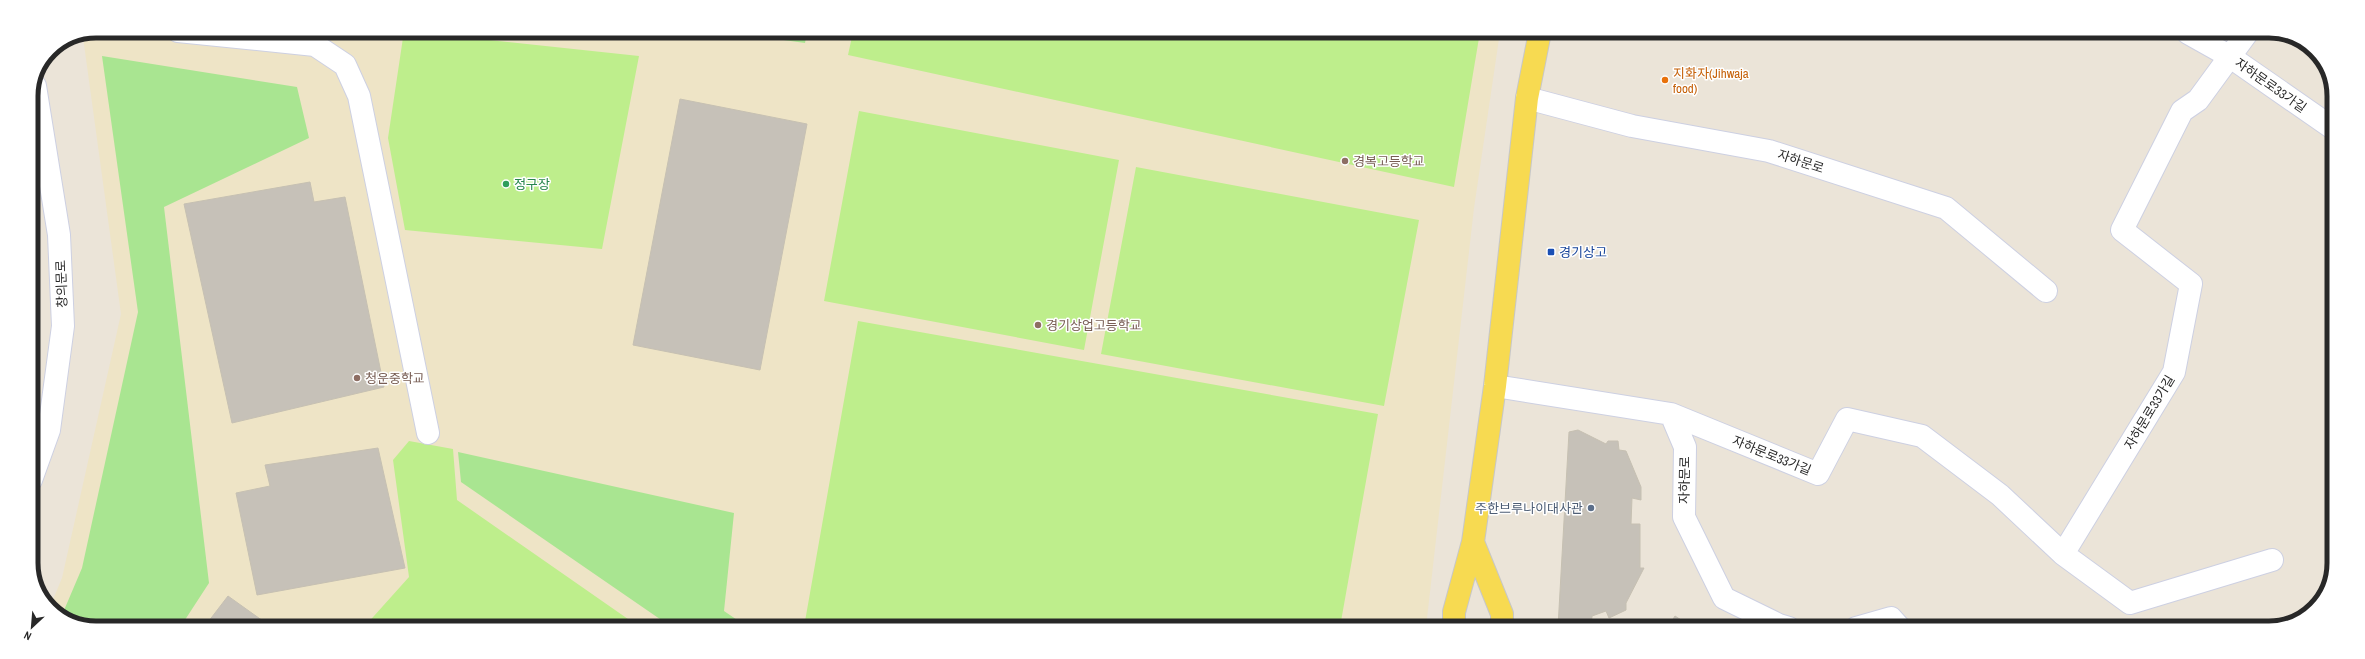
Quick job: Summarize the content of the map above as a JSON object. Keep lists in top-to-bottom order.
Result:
{
  "streets": {
    "street": ["자하문로33가길", "자하문로", "창의문로"]
  },
  "crossings": [
    ["자하문로33가길", "자하문로"]
  ],
  "places": {
    "other": [
      "지화자(Jihwaja food)",
      "경복고등학교",
      "정구장",
      "경기상업고등학교",
      "청운중학교",
      "주한브루나이대사관"
    ],
    "transit": ["경기상고"]
  },
  "north": "bottom left"
}
